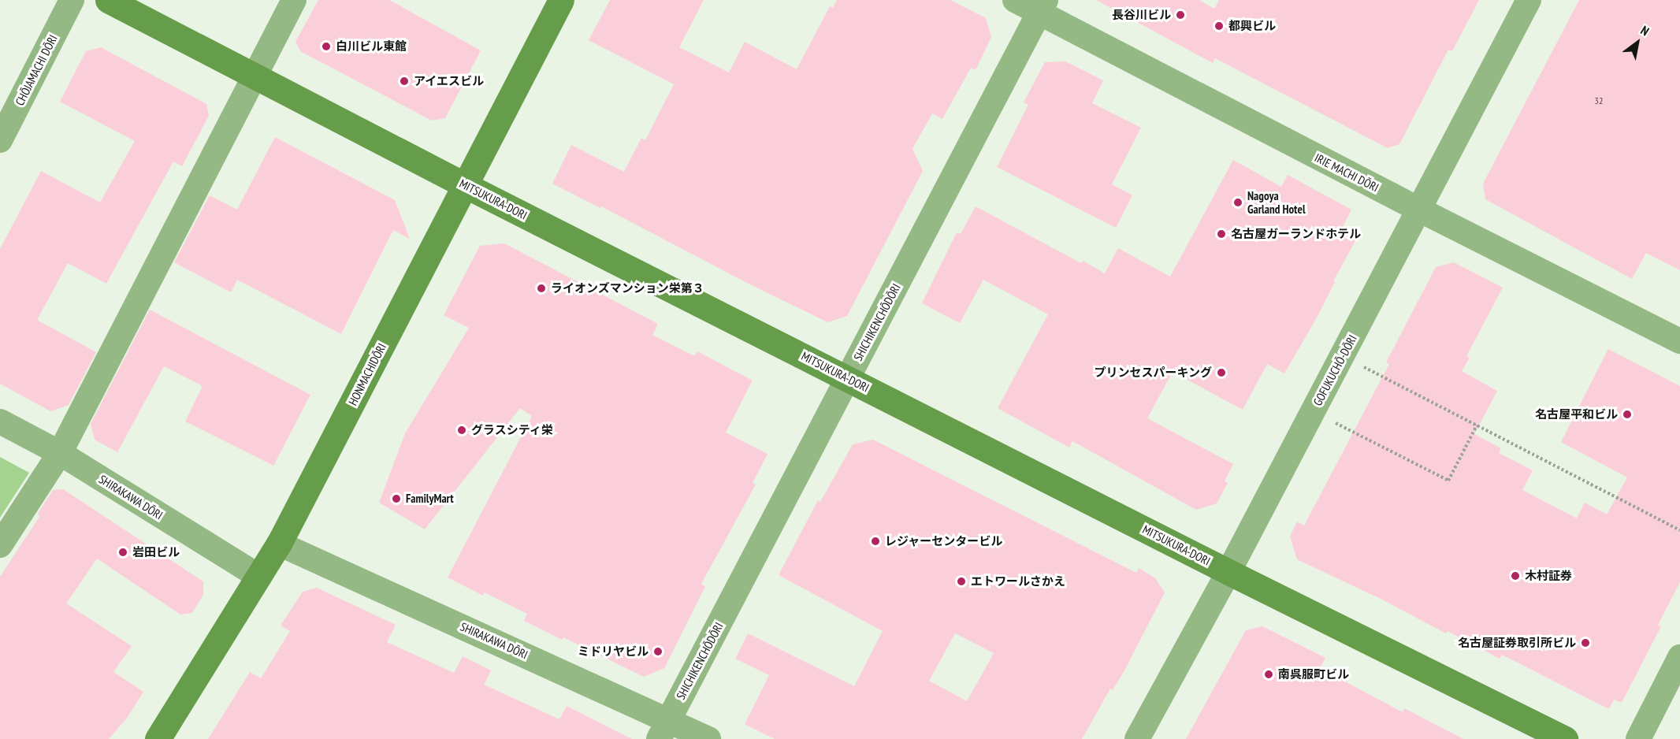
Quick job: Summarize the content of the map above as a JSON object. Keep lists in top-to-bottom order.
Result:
{
  "streets": {
    "street": [
      "CHŌJAMACHI DŌRI",
      "IRIE MACHI DŌRI",
      "MITSUKURA-DORI",
      "SHICHIKENCHŌDŌRI",
      "GOFUKUCHŌ-DŌRI",
      "HONMACHIDŌRI",
      "SHIRAKAWA DŌRI"
    ]
  },
  "crossings": [
    ["IRIE MACHI DŌRI", "SHICHIKENCHŌDŌRI"],
    ["IRIE MACHI DŌRI", "GOFUKUCHŌ-DŌRI"],
    ["MITSUKURA-DORI", "SHICHIKENCHŌDŌRI"],
    ["MITSUKURA-DORI", "GOFUKUCHŌ-DŌRI"],
    ["MITSUKURA-DORI", "HONMACHIDŌRI"],
    ["SHICHIKENCHŌDŌRI", "SHIRAKAWA DŌRI"],
    ["HONMACHIDŌRI", "SHIRAKAWA DŌRI"]
  ],
  "places": [
    "長谷川ビル",
    "都興ビル",
    "白川ビル東館",
    "アイエスビル",
    "Nagoya Garland Hotel",
    "名古屋ガーランドホテル",
    "ライオンズマンション栄第３",
    "プリンセスパーキング",
    "名古屋平和ビル",
    "グラスシティ栄",
    "FamilyMart",
    "レジャーセンタービル",
    "岩田ビル",
    "木村証券",
    "エトワールさかえ",
    "名古屋証券取引所ビル",
    "ミドリヤビル",
    "南呉服町ビル"
  ],
  "house_numbers": ["32"],
  "north": "top right"
}
